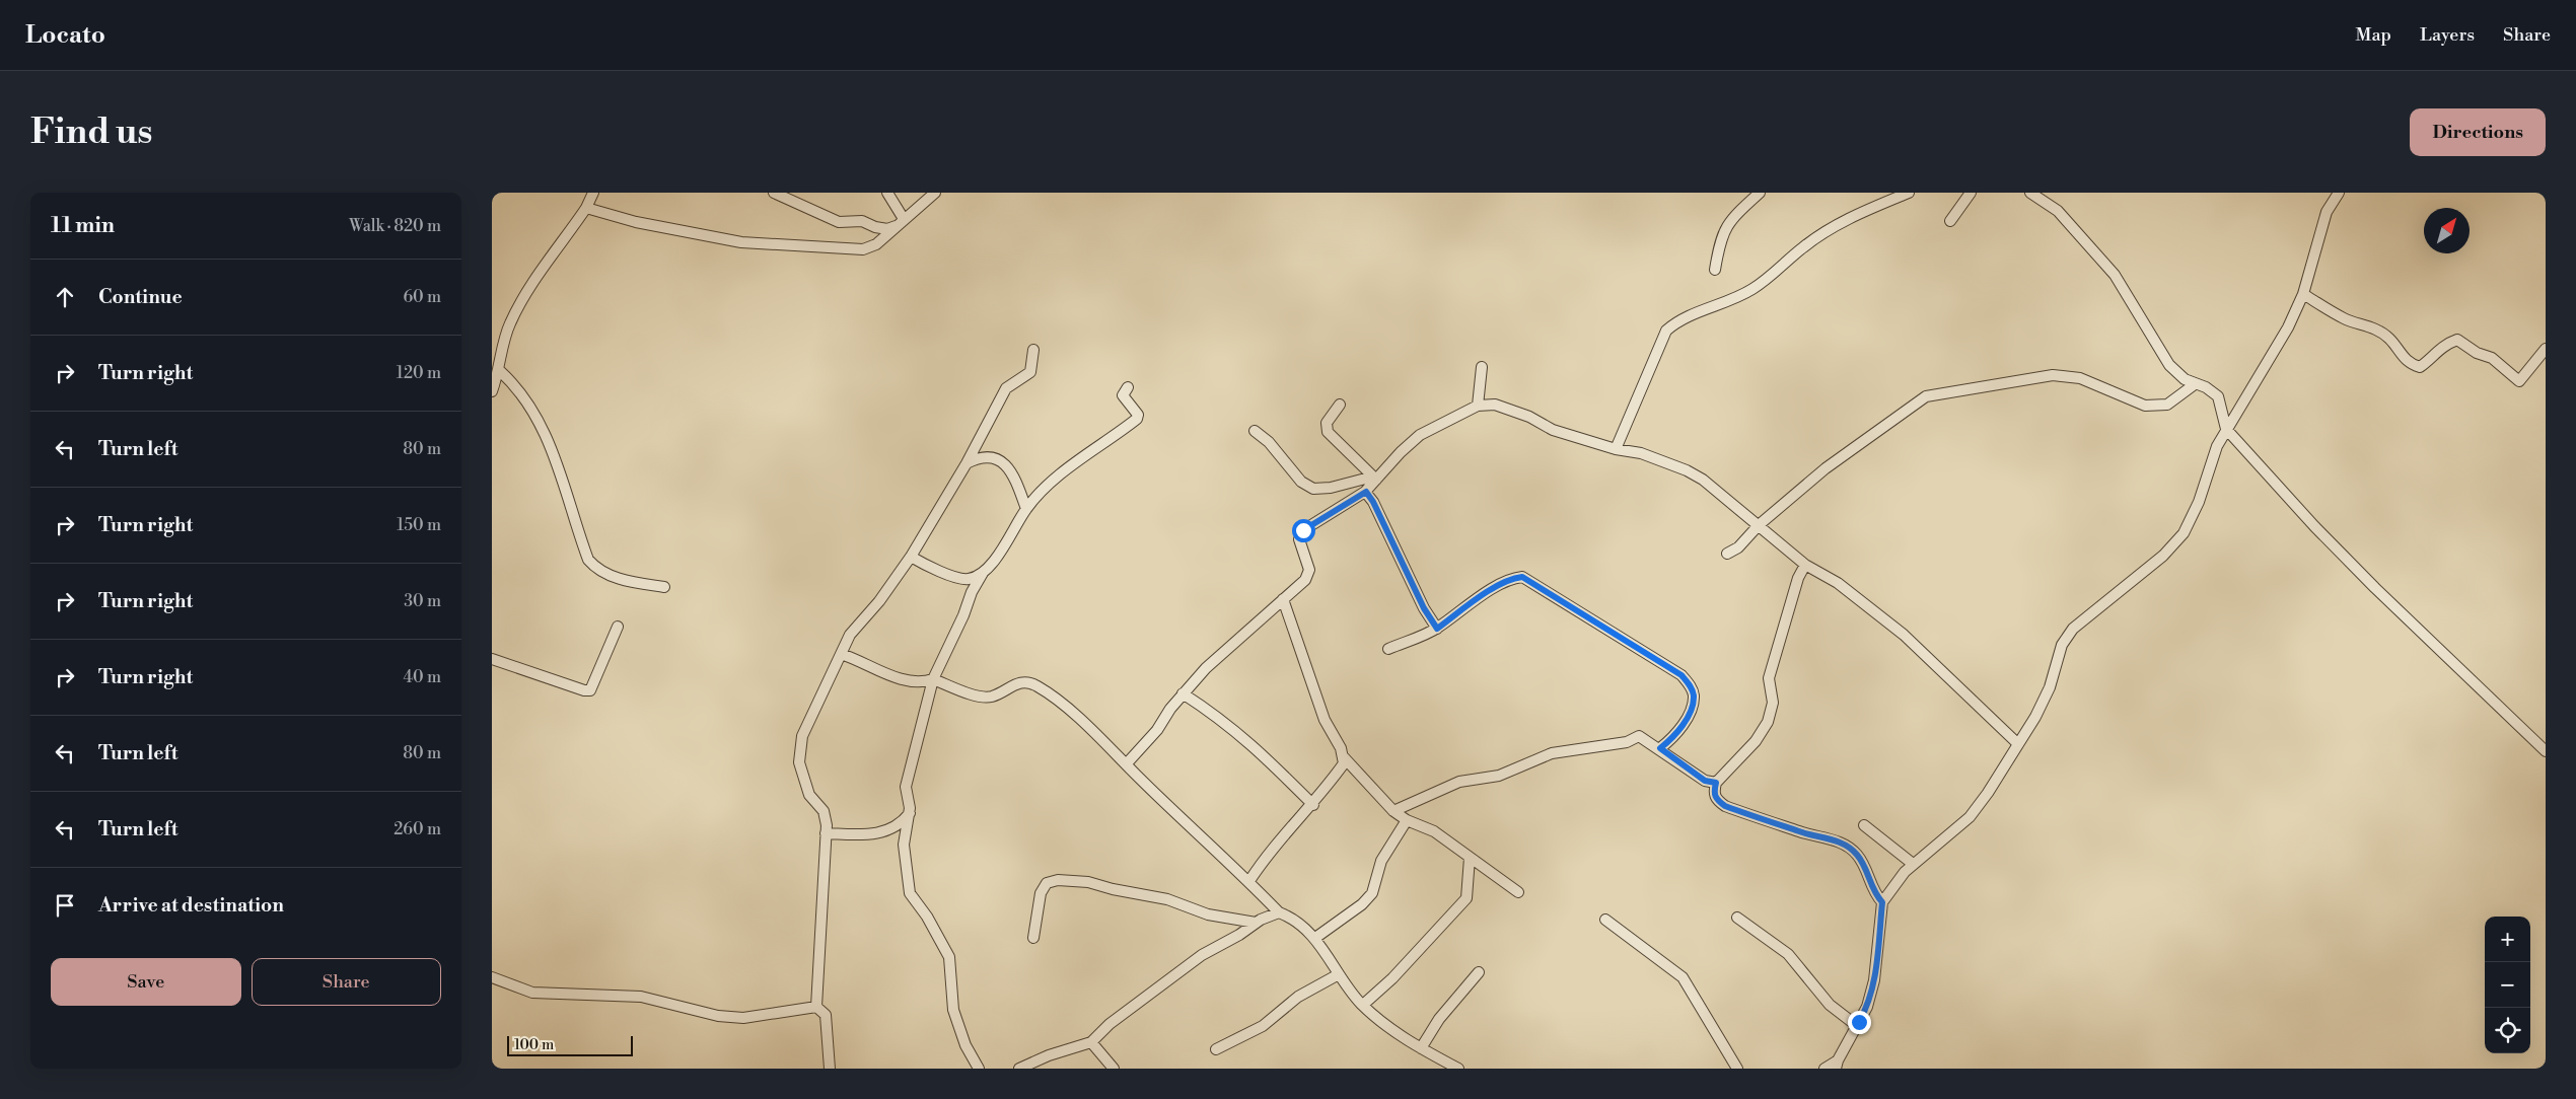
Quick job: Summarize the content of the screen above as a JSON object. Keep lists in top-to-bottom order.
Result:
{
  "scale_bar": "100 m",
  "north": "top right",
  "page": {
    "header": "Locato",
    "nav": ["Map", "Layers", "Share"],
    "buttons": [
      "Directions",
      ["Save", "Share"]
    ],
    "title": "Find us",
    "heading": ["11 min", "Walk · 820 m"],
    "list": [
      ["Continue", "60 m"],
      ["Turn right", "120 m"],
      ["Turn left", "80 m"],
      ["Turn right", "150 m"],
      ["Turn right", "30 m"],
      ["Turn right", "40 m"],
      ["Turn left", "80 m"],
      ["Turn left", "260 m"],
      "Arrive at destination"
    ],
    "map_buttons": ["+", "−"],
    "scale": "100 m"
  }
}
